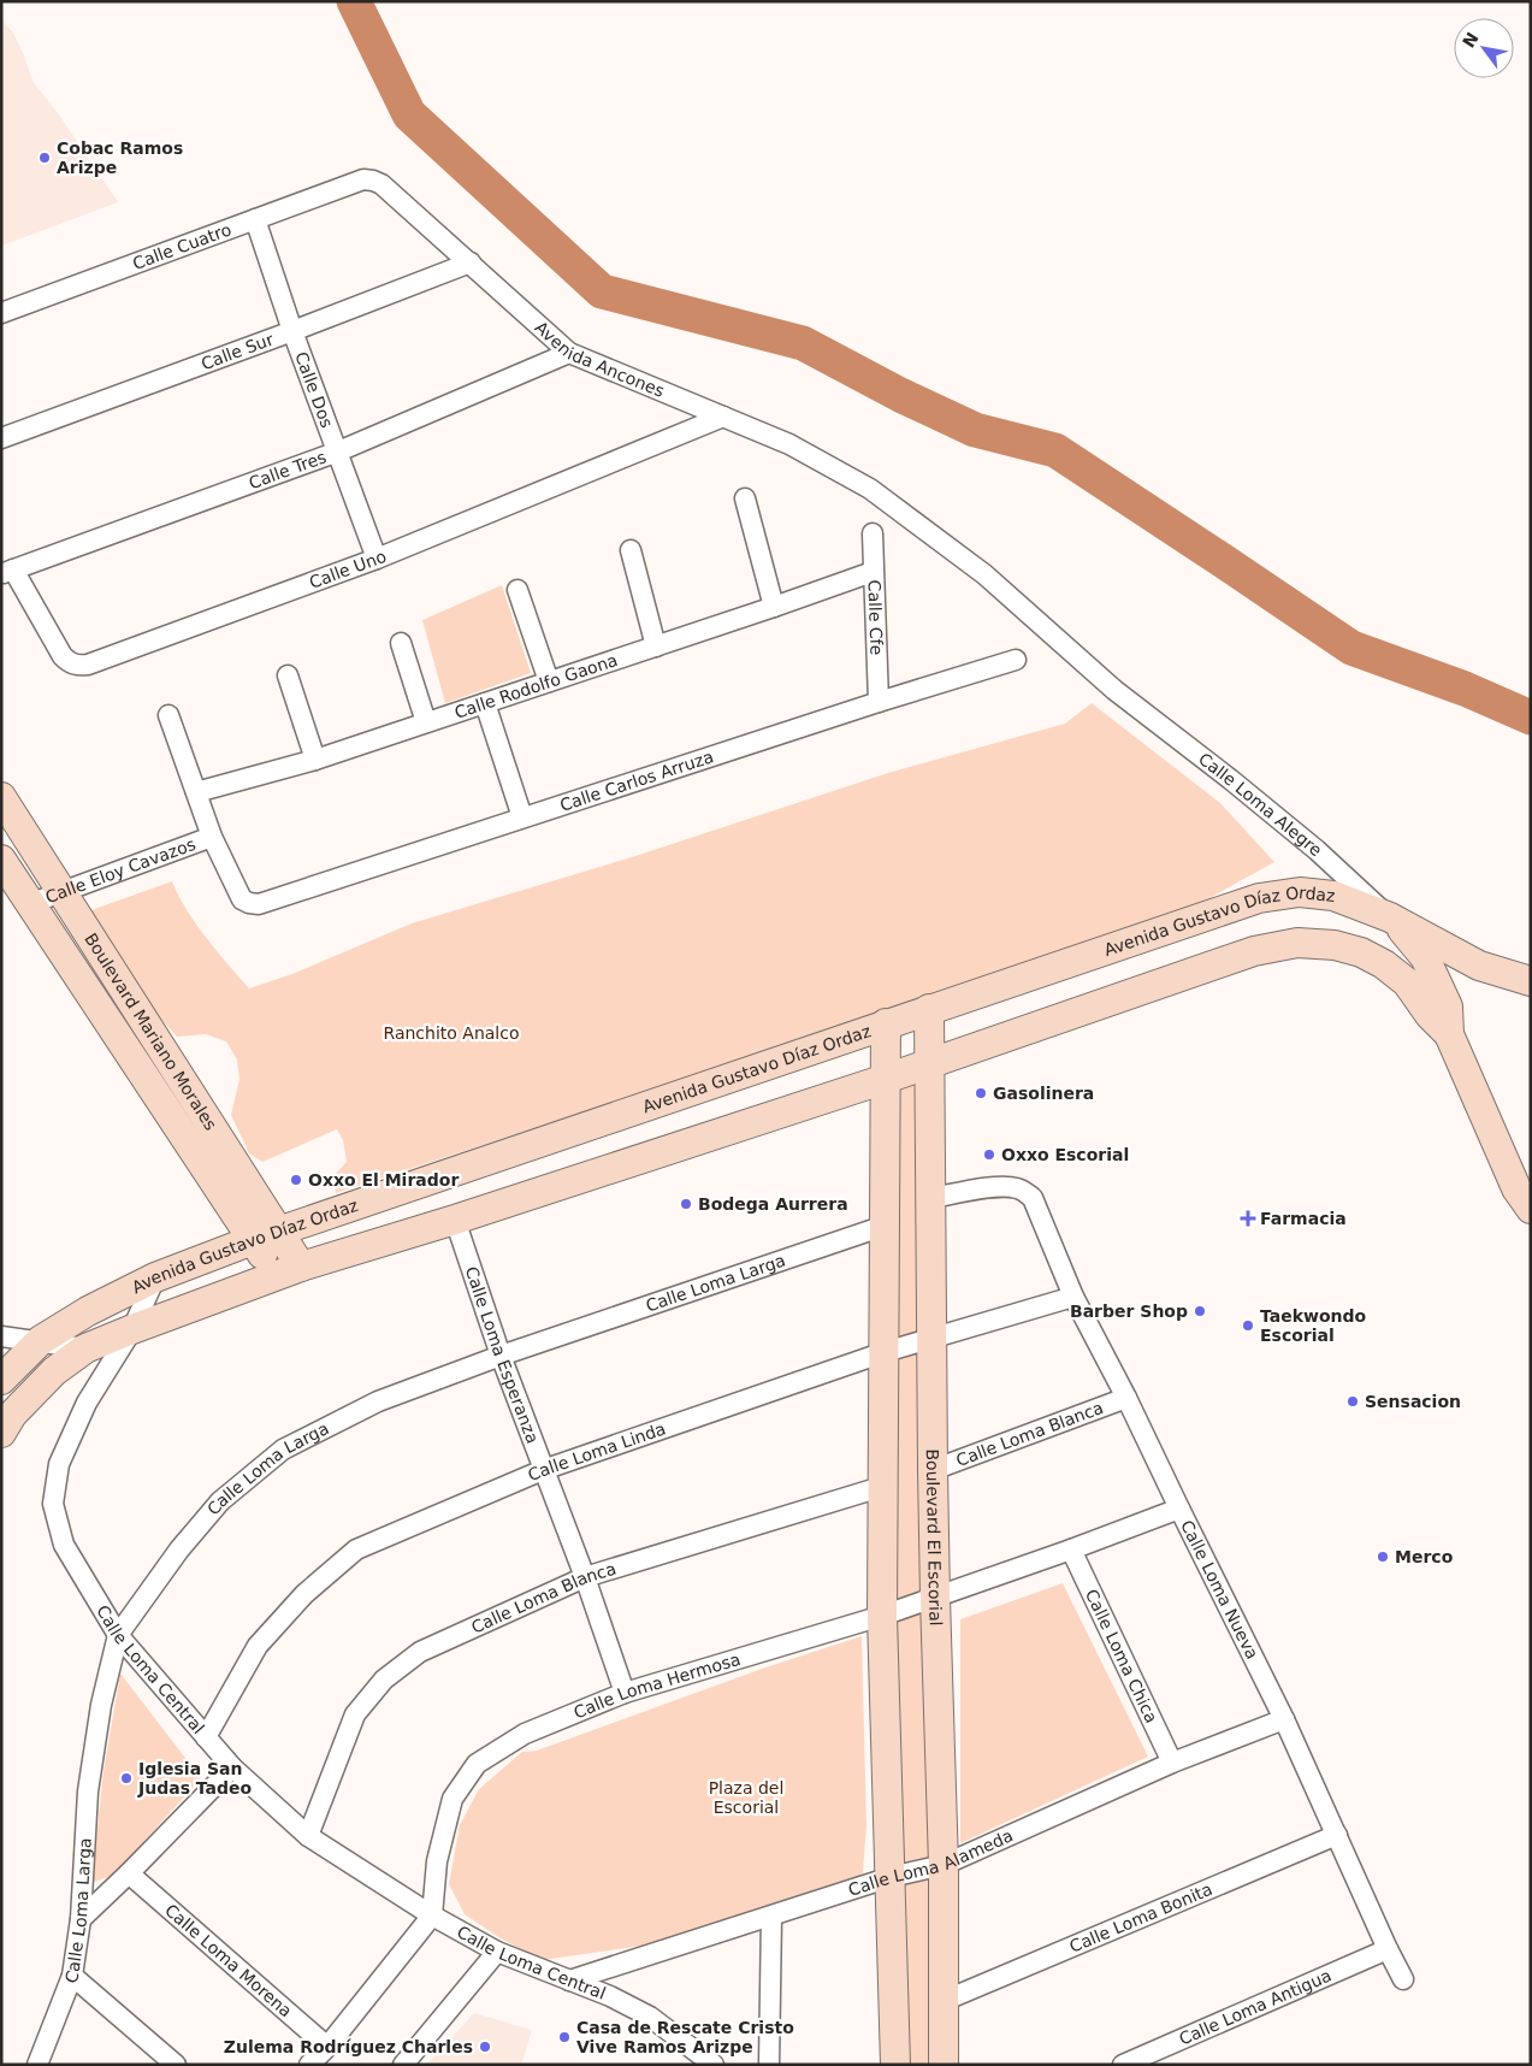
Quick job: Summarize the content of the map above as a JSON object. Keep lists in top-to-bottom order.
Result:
{
  "streets": {
    "street": [
      "Calle Cuatro",
      "Calle Sur",
      "Avenida Ancones",
      "Calle Dos",
      "Calle Tres",
      "Calle Uno",
      "Calle Cfe",
      "Calle Rodolfo Gaona",
      "Calle Carlos Arruza",
      "Calle Loma Alegre",
      "Calle Eloy Cavazos",
      "Avenida Gustavo Díaz Ordaz",
      "Boulevard Mariano Morales",
      "Calle Loma Larga",
      "Calle Loma Esperanza",
      "Calle Loma Blanca",
      "Calle Loma Linda",
      "Boulevard El Escorial",
      "Calle Loma Nueva",
      "Calle Loma Chica",
      "Calle Loma Central",
      "Calle Loma Hermosa",
      "Calle Loma Alameda",
      "Calle Loma Bonita",
      "Calle Loma Morena",
      "Calle Loma Antigua"
    ]
  },
  "crossings": [
    ["Calle Cuatro", "Avenida Ancones"],
    ["Calle Cuatro", "Calle Dos"],
    ["Calle Sur", "Avenida Ancones"],
    ["Calle Sur", "Calle Dos"],
    ["Avenida Ancones", "Calle Tres"],
    ["Avenida Ancones", "Calle Uno"],
    ["Avenida Ancones", "Calle Loma Alegre"],
    ["Calle Dos", "Calle Tres"],
    ["Calle Dos", "Calle Uno"],
    ["Calle Tres", "Calle Uno"],
    ["Calle Cfe", "Calle Rodolfo Gaona"],
    ["Calle Cfe", "Calle Carlos Arruza"],
    ["Calle Carlos Arruza", "Calle Eloy Cavazos"],
    ["Calle Loma Alegre", "Avenida Gustavo Díaz Ordaz"],
    ["Calle Eloy Cavazos", "Boulevard Mariano Morales"],
    ["Avenida Gustavo Díaz Ordaz", "Boulevard Mariano Morales"],
    ["Avenida Gustavo Díaz Ordaz", "Calle Loma Esperanza"],
    ["Avenida Gustavo Díaz Ordaz", "Boulevard El Escorial"],
    ["Avenida Gustavo Díaz Ordaz", "Calle Loma Central"],
    ["Calle Loma Larga", "Calle Loma Esperanza"],
    ["Calle Loma Larga", "Calle Loma Central"],
    ["Calle Loma Esperanza", "Calle Loma Blanca"],
    ["Calle Loma Esperanza", "Calle Loma Linda"],
    ["Calle Loma Esperanza", "Calle Loma Hermosa"],
    ["Calle Loma Blanca", "Boulevard El Escorial"],
    ["Calle Loma Blanca", "Calle Loma Nueva"],
    ["Calle Loma Blanca", "Calle Loma Central"],
    ["Calle Loma Linda", "Boulevard El Escorial"],
    ["Calle Loma Linda", "Calle Loma Nueva"],
    ["Calle Loma Linda", "Calle Loma Central"],
    ["Boulevard El Escorial", "Calle Loma Nueva"],
    ["Boulevard El Escorial", "Calle Loma Hermosa"],
    ["Boulevard El Escorial", "Calle Loma Alameda"],
    ["Boulevard El Escorial", "Calle Loma Bonita"],
    ["Calle Loma Nueva", "Calle Loma Hermosa"],
    ["Calle Loma Nueva", "Calle Loma Alameda"],
    ["Calle Loma Nueva", "Calle Loma Bonita"],
    ["Calle Loma Nueva", "Calle Loma Antigua"],
    ["Calle Loma Chica", "Calle Loma Hermosa"],
    ["Calle Loma Chica", "Calle Loma Alameda"],
    ["Calle Loma Central", "Calle Loma Hermosa"],
    ["Calle Loma Central", "Calle Loma Alameda"]
  ],
  "parks": ["Ranchito Analco", "Plaza del Escorial"],
  "places": {
    "other": [
      "Cobac Ramos Arizpe",
      "Gasolinera",
      "Oxxo Escorial",
      "Oxxo El Mirador",
      "Bodega Aurrera",
      "Barber Shop",
      "Taekwondo Escorial",
      "Sensacion",
      "Merco",
      "Iglesia San Judas Tadeo",
      "Casa de Rescate Cristo Vive Ramos Arizpe",
      "Zulema Rodríguez Charles"
    ],
    "health": ["Farmacia"]
  },
  "north": "top left"
}
